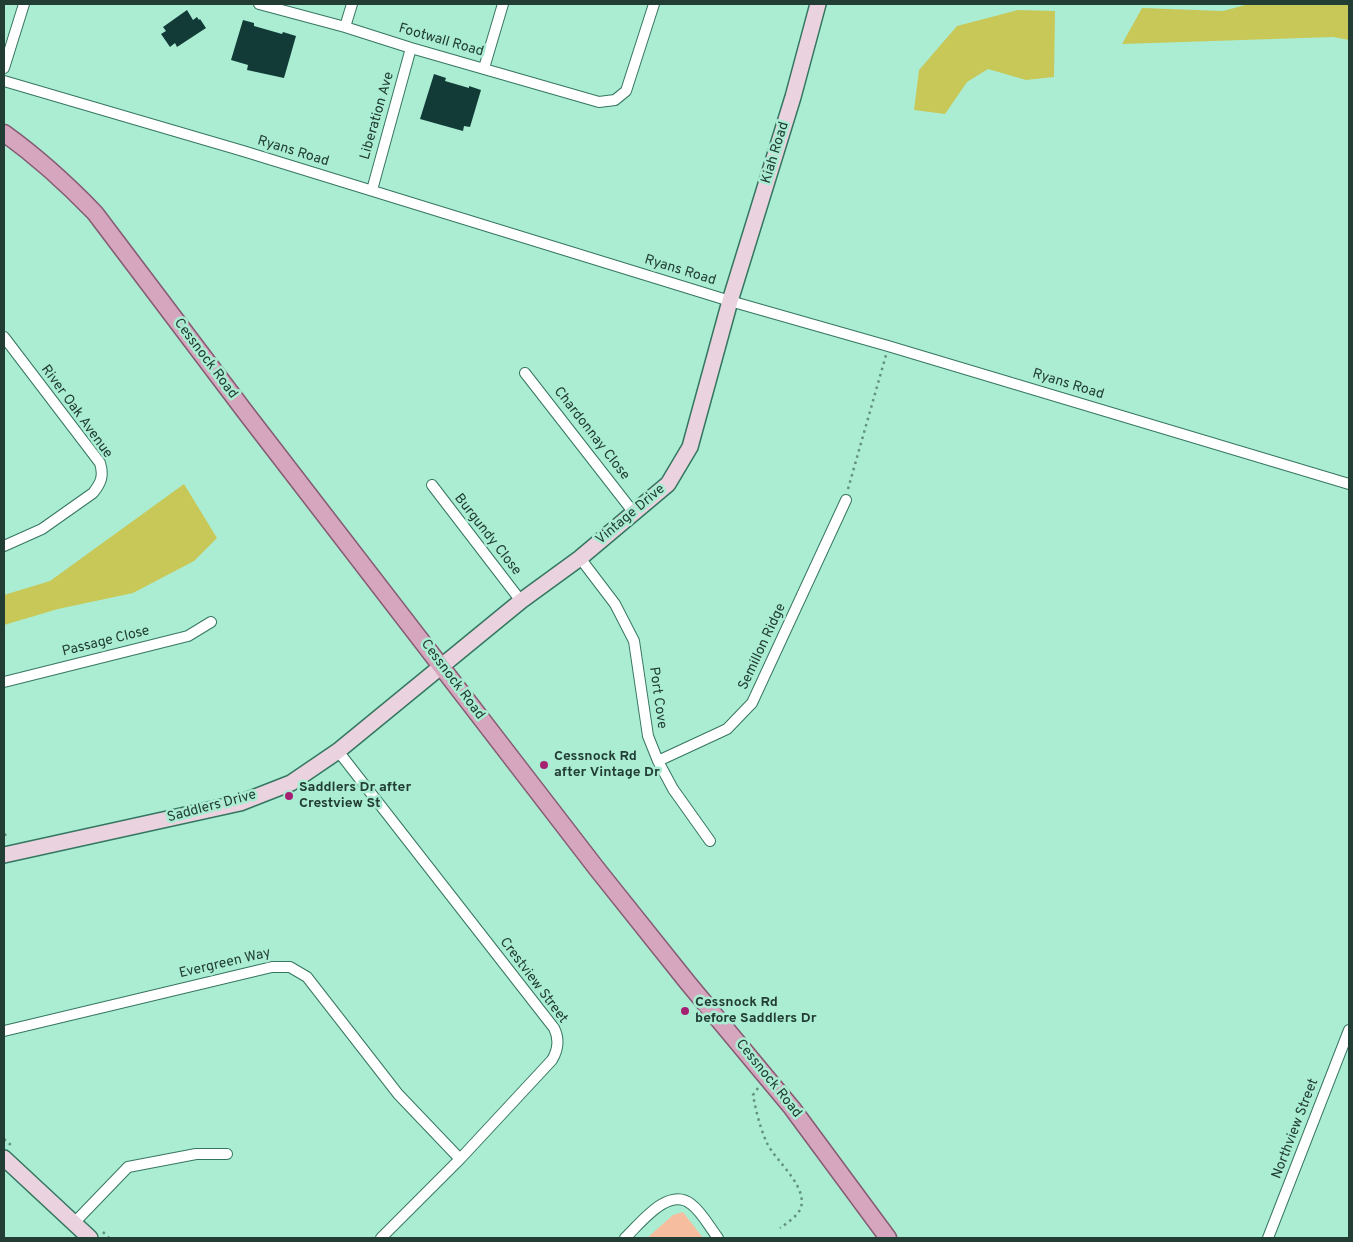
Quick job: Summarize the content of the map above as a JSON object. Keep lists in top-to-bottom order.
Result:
{
  "streets": {
    "main road": ["Cessnock Road"],
    "street": [
      "Footwall Road",
      "Liberation Ave",
      "Ryans Road",
      "Kiah Road",
      "River Oak Avenue",
      "Chardonnay Close",
      "Vintage Drive",
      "Burgundy Close",
      "Passage Close",
      "Semillon Ridge",
      "Port Cove",
      "Saddlers Drive",
      "Evergreen Way",
      "Crestview Street",
      "Northview Street"
    ]
  },
  "crossings": [
    ["Footwall Road", "Liberation Ave"],
    ["Liberation Ave", "Ryans Road"],
    ["Ryans Road", "Kiah Road"],
    ["Ryans Road", "Vintage Drive"],
    ["Kiah Road", "Vintage Drive"],
    ["Cessnock Road", "Vintage Drive"],
    ["Cessnock Road", "Saddlers Drive"],
    ["Chardonnay Close", "Vintage Drive"],
    ["Vintage Drive", "Burgundy Close"],
    ["Vintage Drive", "Port Cove"],
    ["Vintage Drive", "Saddlers Drive"],
    ["Semillon Ridge", "Port Cove"],
    ["Saddlers Drive", "Crestview Street"],
    ["Evergreen Way", "Crestview Street"]
  ],
  "places": ["Cessnock Rd after Vintage Dr", "Saddlers Dr after Crestview St", "Cessnock Rd before Saddlers Dr"]
}
